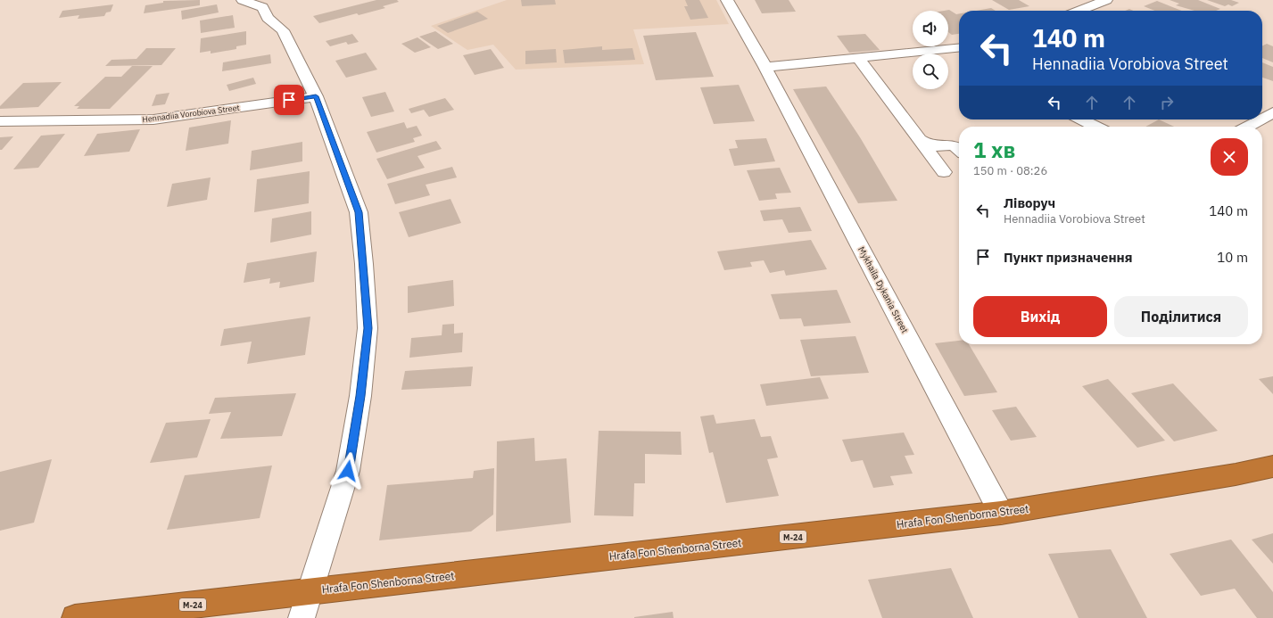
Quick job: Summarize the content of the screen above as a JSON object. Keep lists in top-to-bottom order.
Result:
{
  "streets": {
    "highway": ["Hrafa Fon Shenborna Street", "М-24"],
    "street": ["Hennadiia Vorobiova Street", "Mykhaila Dykania Street"]
  },
  "crossings": [
    ["Mykhaila Dykania Street", "Hrafa Fon Shenborna Street"]
  ],
  "page": {
    "turn": ["140 m", "Hennadiia Vorobiova Street"],
    "heading": ["1 хв", "150 m · 08:26"],
    "list": [
      {
        "name": "Ліворуч",
        "note": "Hennadiia Vorobiova Street",
        "value": "140 m"
      },
      {
        "name": "Пункт призначення",
        "value": "10 m"
      }
    ],
    "buttons": ["Вихід", "Поділитися"]
  }
}
